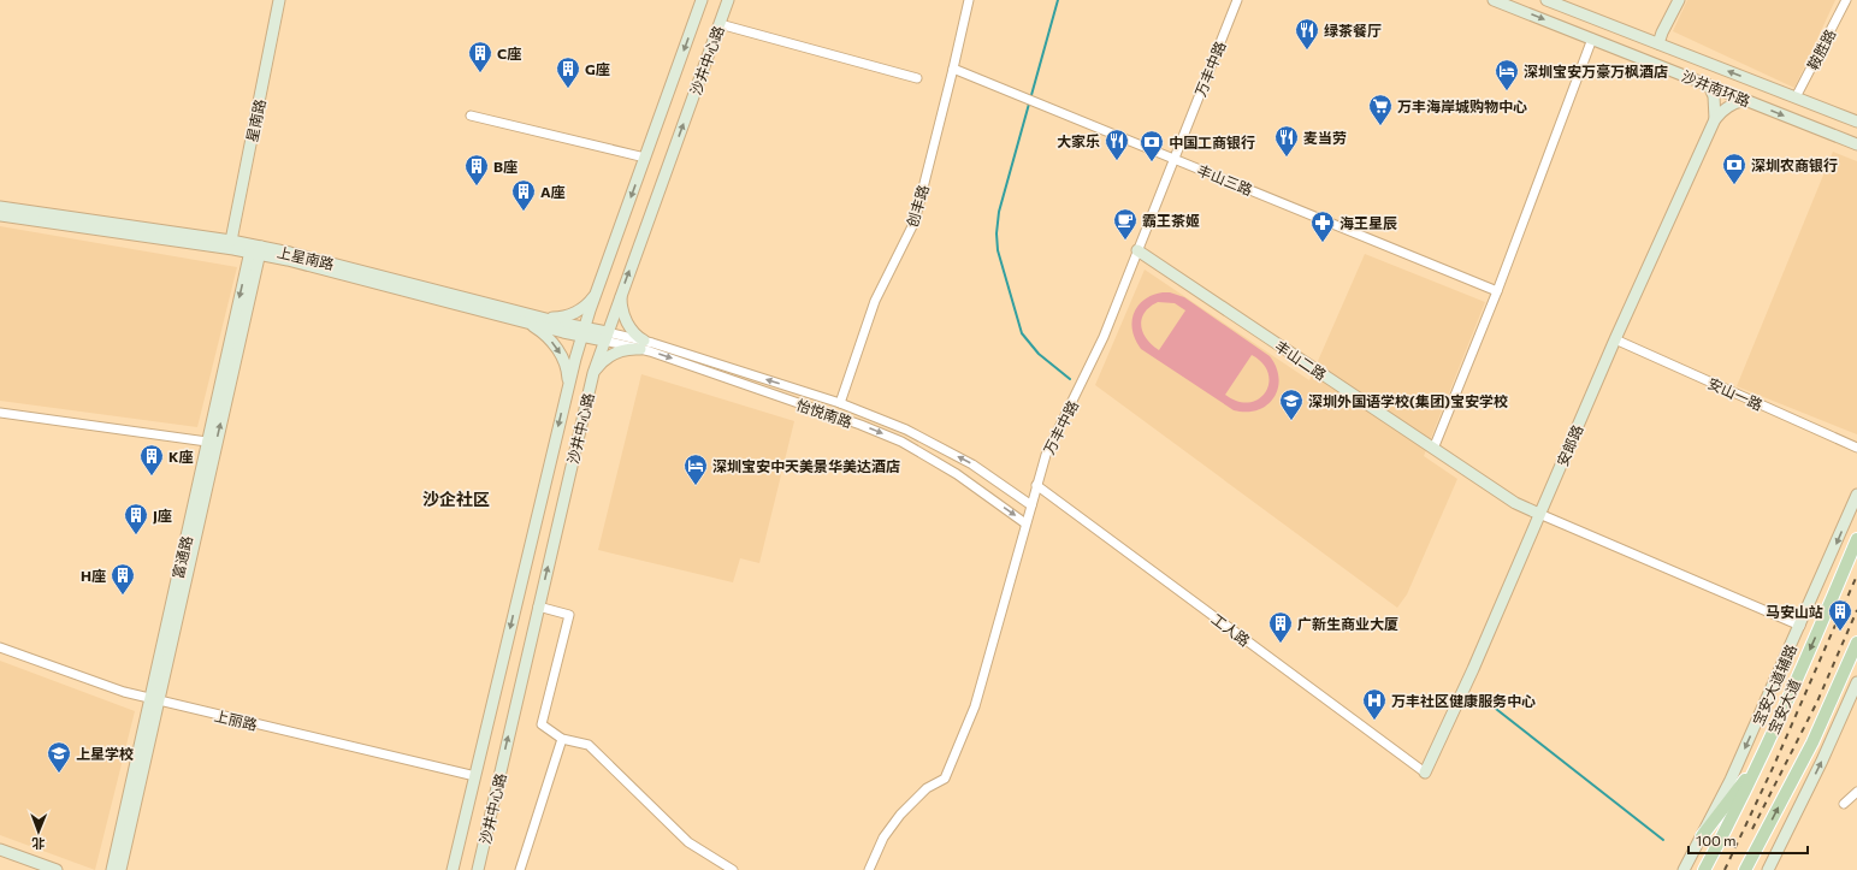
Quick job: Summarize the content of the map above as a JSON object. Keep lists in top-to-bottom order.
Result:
{
  "streets": {
    "main road": ["宝安大道"],
    "street": [
      "鞍胜路",
      "沙井中心路",
      "万丰中路",
      "沙井南环路",
      "星南路",
      "丰山三路",
      "创丰路",
      "上星南路",
      "丰山二路",
      "安山一路",
      "怡悦南路",
      "安郎路",
      "富通路",
      "工人路",
      "宝安大道辅路",
      "上丽路"
    ]
  },
  "crossings": [
    ["鞍胜路", "沙井南环路"],
    ["沙井中心路", "上星南路"],
    ["沙井中心路", "怡悦南路"],
    ["沙井中心路", "上丽路"],
    ["万丰中路", "丰山三路"],
    ["万丰中路", "丰山二路"],
    ["万丰中路", "怡悦南路"],
    ["万丰中路", "工人路"],
    ["沙井南环路", "安郎路"],
    ["星南路", "上星南路"],
    ["丰山三路", "创丰路"],
    ["创丰路", "怡悦南路"],
    ["上星南路", "怡悦南路"],
    ["上星南路", "富通路"],
    ["丰山二路", "安郎路"],
    ["安山一路", "安郎路"],
    ["安郎路", "工人路"],
    ["富通路", "上丽路"]
  ],
  "districts": ["沙企社区"],
  "places": {
    "restaurant": ["绿茶餐厅", "麦当劳", "大家乐"],
    "building": [
      "C座",
      "G座",
      "B座",
      "A座",
      "K座",
      "J座",
      "H座",
      "马安山站",
      "广新生商业大厦"
    ],
    "hotel": ["深圳宝安万豪万枫酒店", "深圳宝安中天美景华美达酒店"],
    "supermarket": ["万丰海岸城购物中心"],
    "bank": ["中国工商银行", "深圳农商银行"],
    "cafe": ["霸王茶姬"],
    "pharmacy": ["海王星辰"],
    "school or university": ["深圳外国语学校(集团)宝安学校", "上星学校"],
    "hospital": ["万丰社区健康服务中心"]
  },
  "scale_bar": "100 m",
  "north": "bottom"
}
